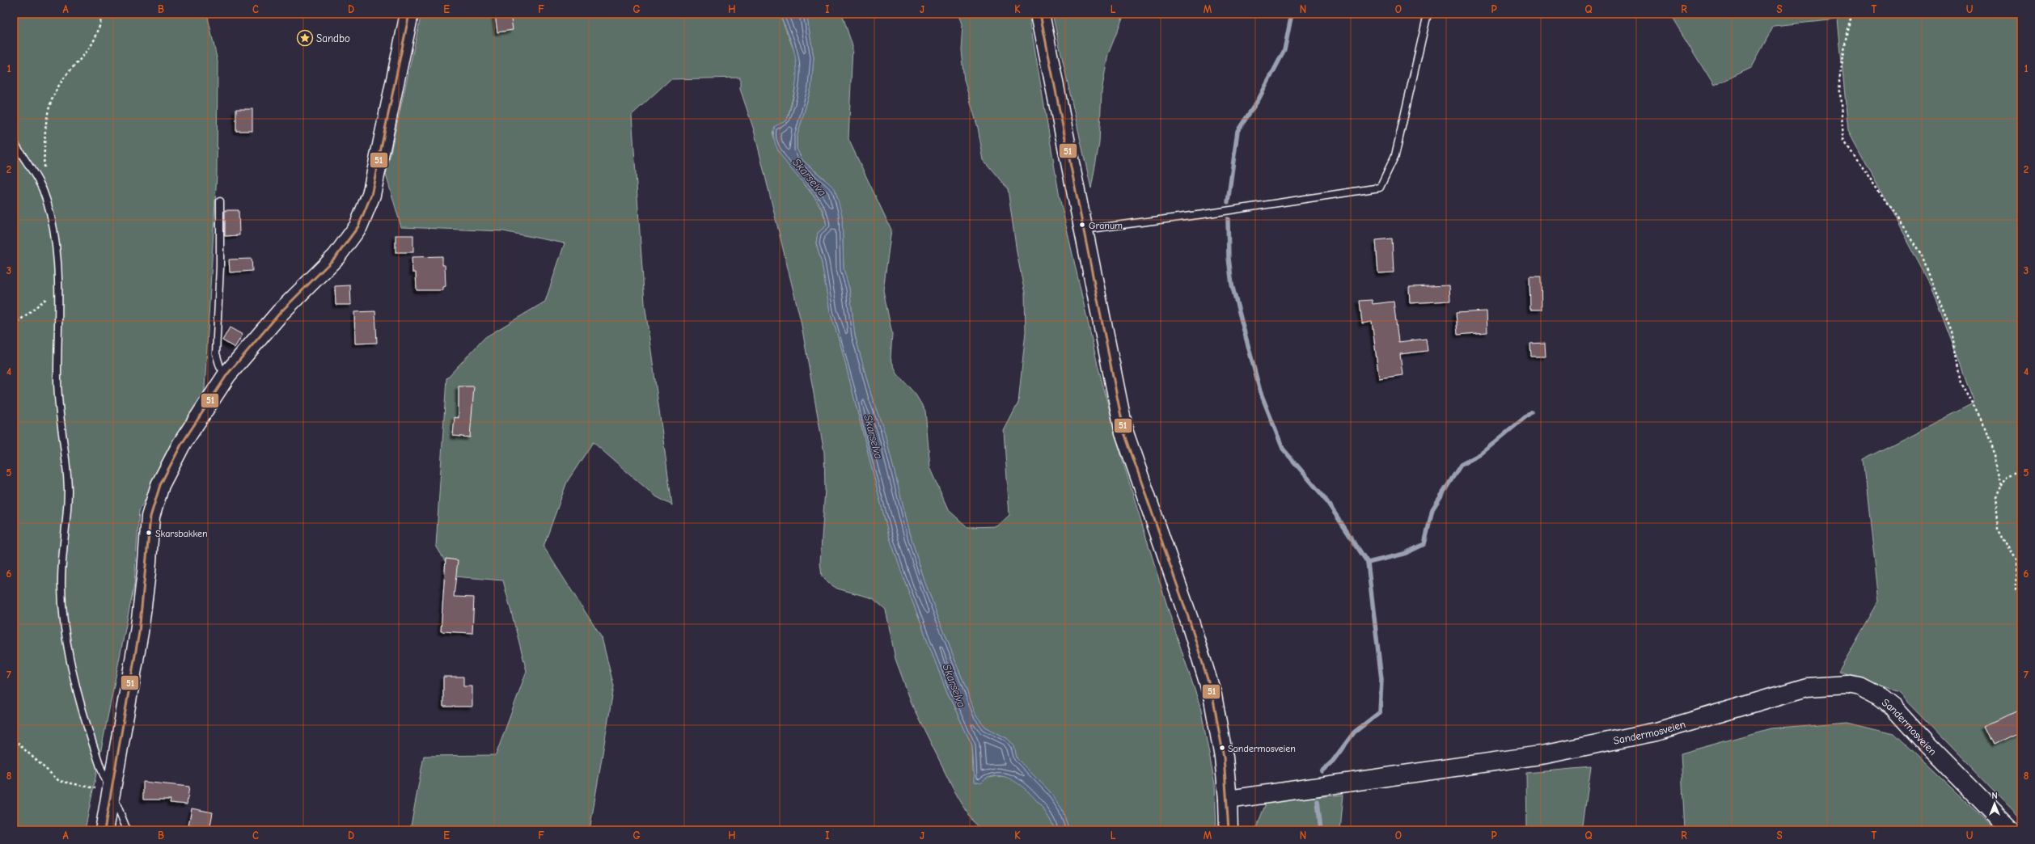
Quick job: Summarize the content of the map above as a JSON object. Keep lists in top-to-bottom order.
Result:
{
  "streets": {
    "street": ["Sandermosveien"]
  },
  "water": ["Skarselva"],
  "places": {
    "place": ["Sandbo"],
    "other": ["Granum", "Skarsbakken", "Sandermosveien"]
  },
  "lines": ["transit line 51"],
  "north": "top",
  "grid": {
    "columns": [
      "A",
      "B",
      "C",
      "D",
      "E",
      "F",
      "G",
      "H",
      "I",
      "J",
      "K",
      "L",
      "M",
      "N",
      "O",
      "P",
      "Q",
      "R",
      "S",
      "T",
      "U"
    ],
    "rows": [
      "1",
      "2",
      "3",
      "4",
      "5",
      "6",
      "7",
      "8"
    ]
  }
}
